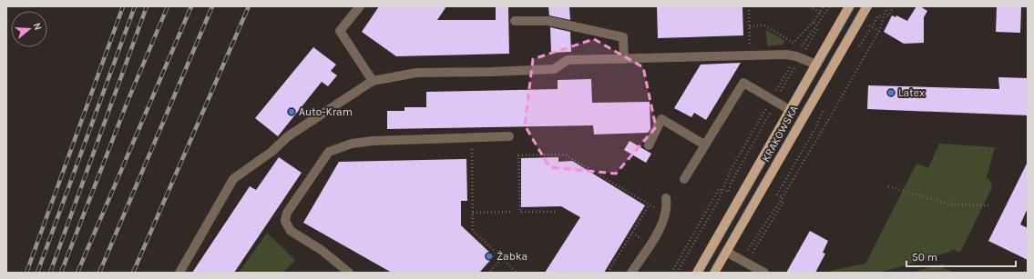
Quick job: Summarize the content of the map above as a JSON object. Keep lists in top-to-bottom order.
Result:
{
  "streets": {
    "main road": ["KRAKOWSKA"]
  },
  "places": ["Latex", "Auto-Kram", "Żabka"],
  "scale_bar": "50 m",
  "north": "right"
}
